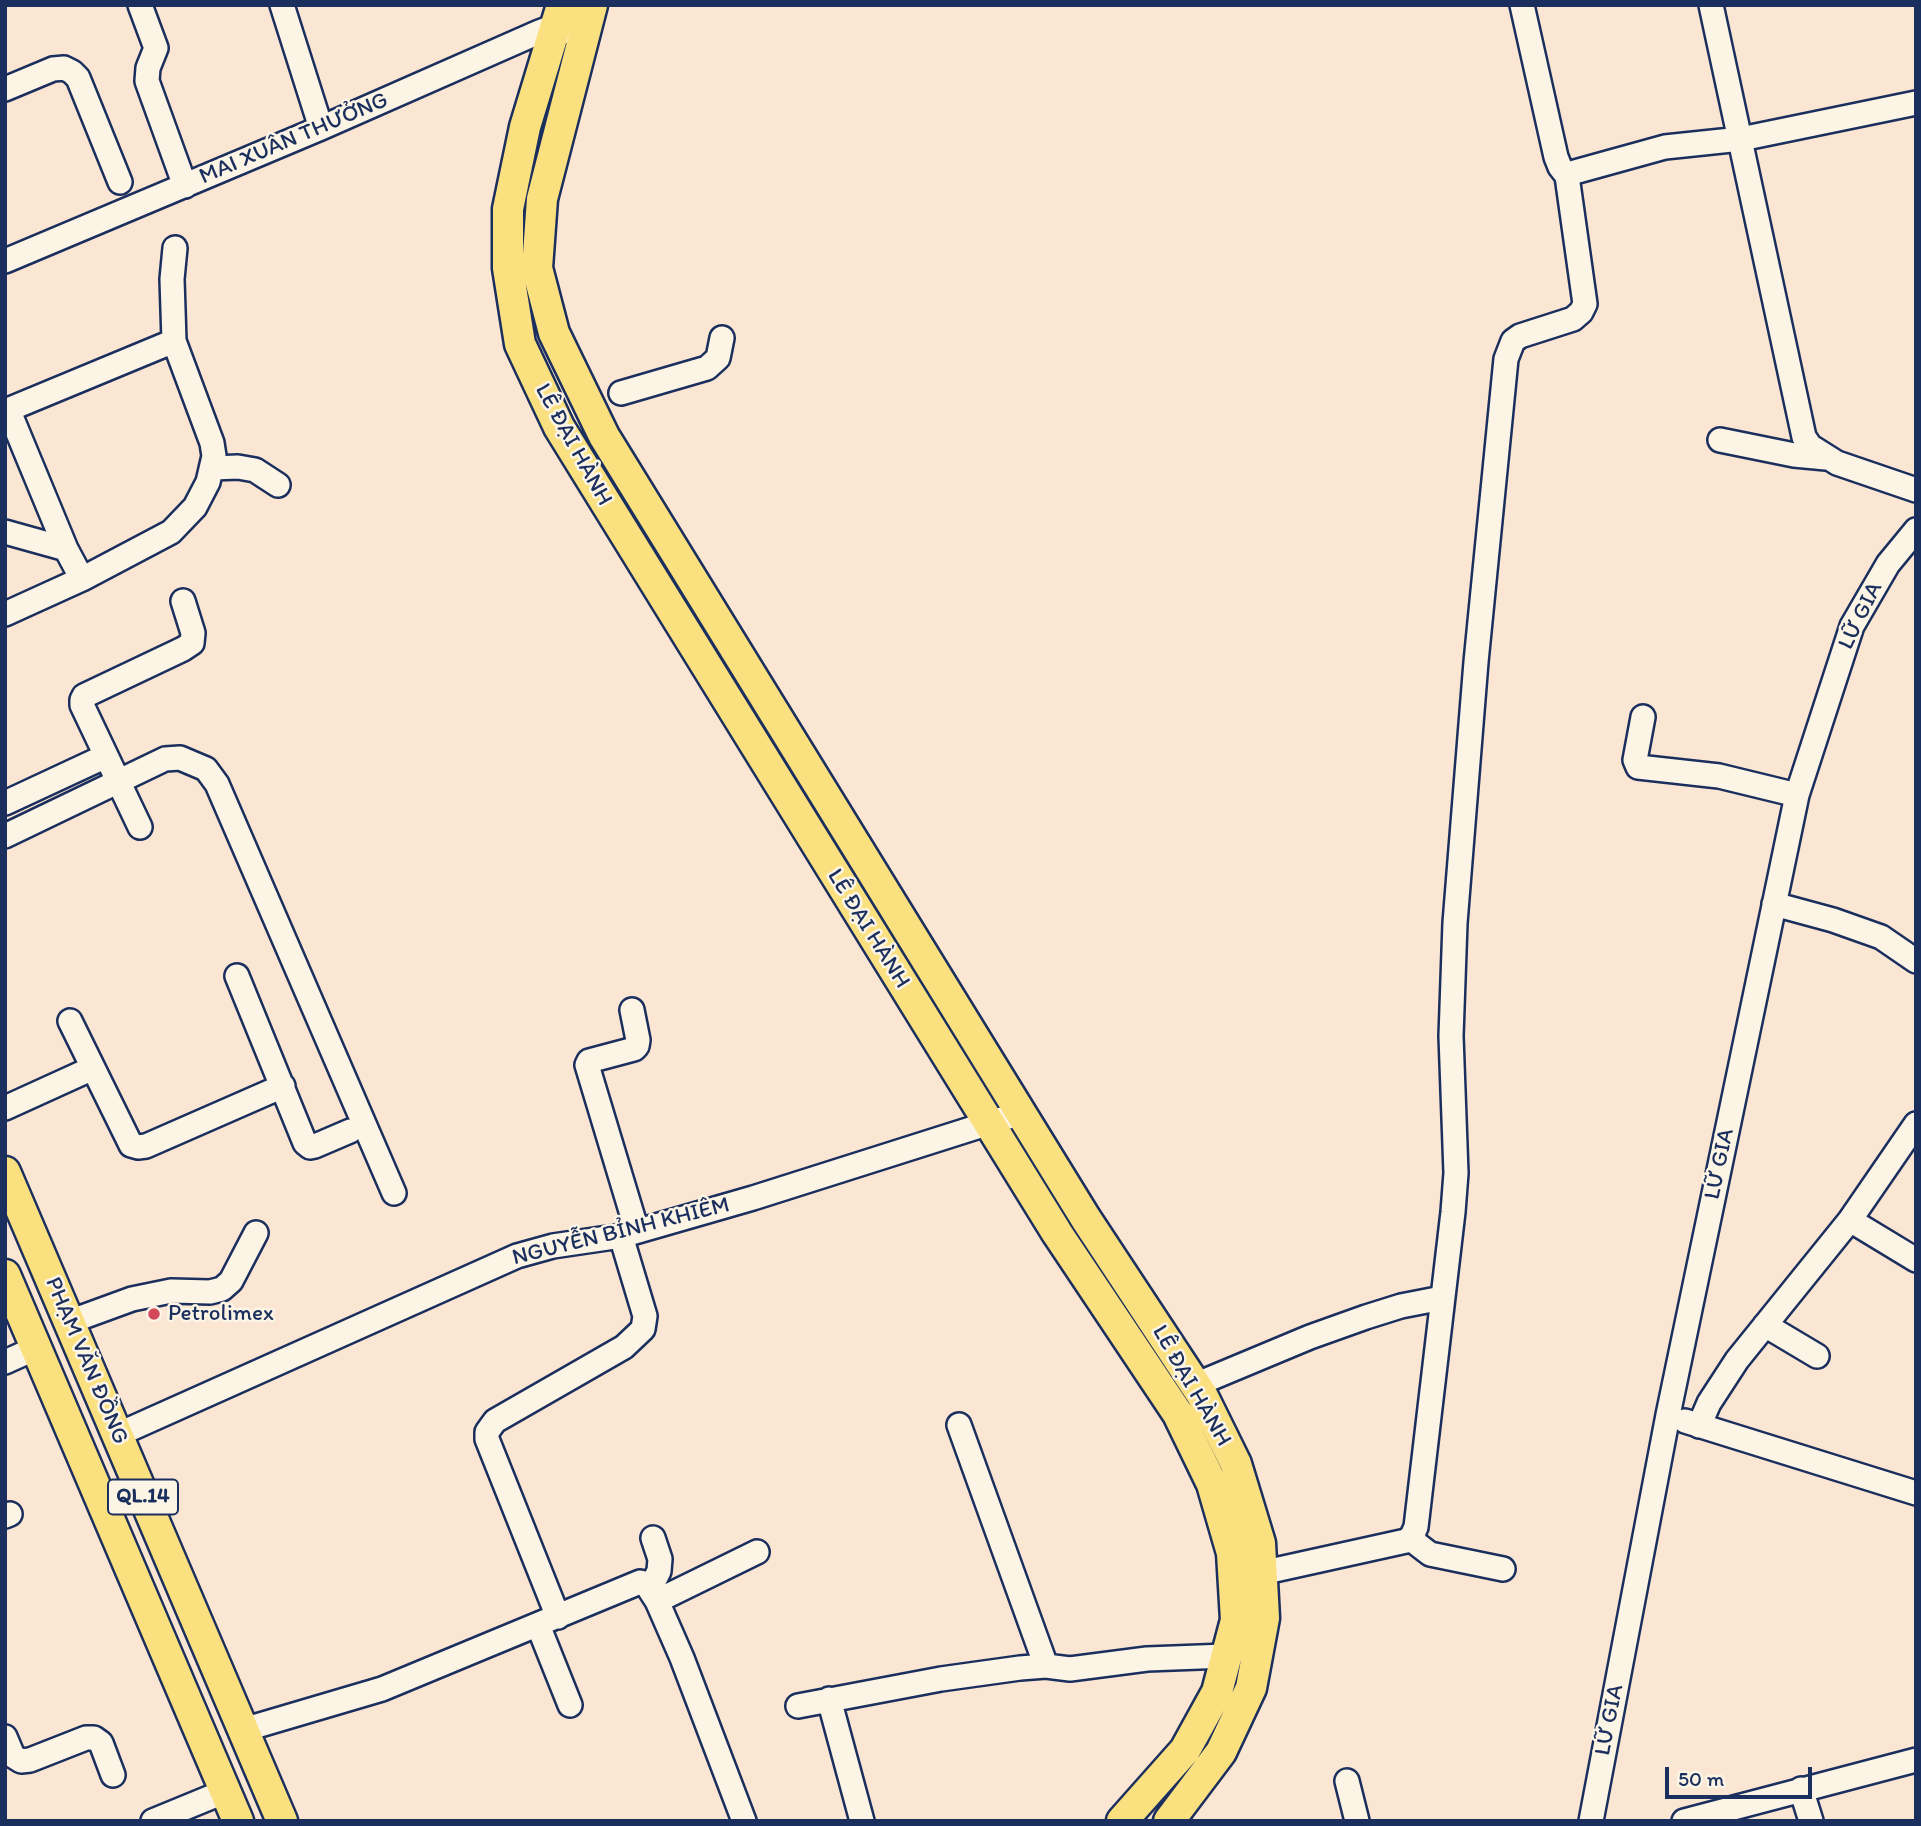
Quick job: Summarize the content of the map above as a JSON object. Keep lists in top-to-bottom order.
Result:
{
  "streets": {
    "main road": ["LÊ ĐẠI HÀNH", "PHẠM VĂN ĐỒNG", "QL.14"],
    "street": ["MAI XUÂN THƯỞNG", "LỮ GIA", "NGUYỄN BỈNH KHIÊM"]
  },
  "crossings": [
    ["MAI XUÂN THƯỞNG", "LÊ ĐẠI HÀNH"],
    ["LÊ ĐẠI HÀNH", "NGUYỄN BỈNH KHIÊM"],
    ["NGUYỄN BỈNH KHIÊM", "PHẠM VĂN ĐỒNG"]
  ],
  "places": ["Petrolimex"],
  "scale_bar": "50 m"
}
